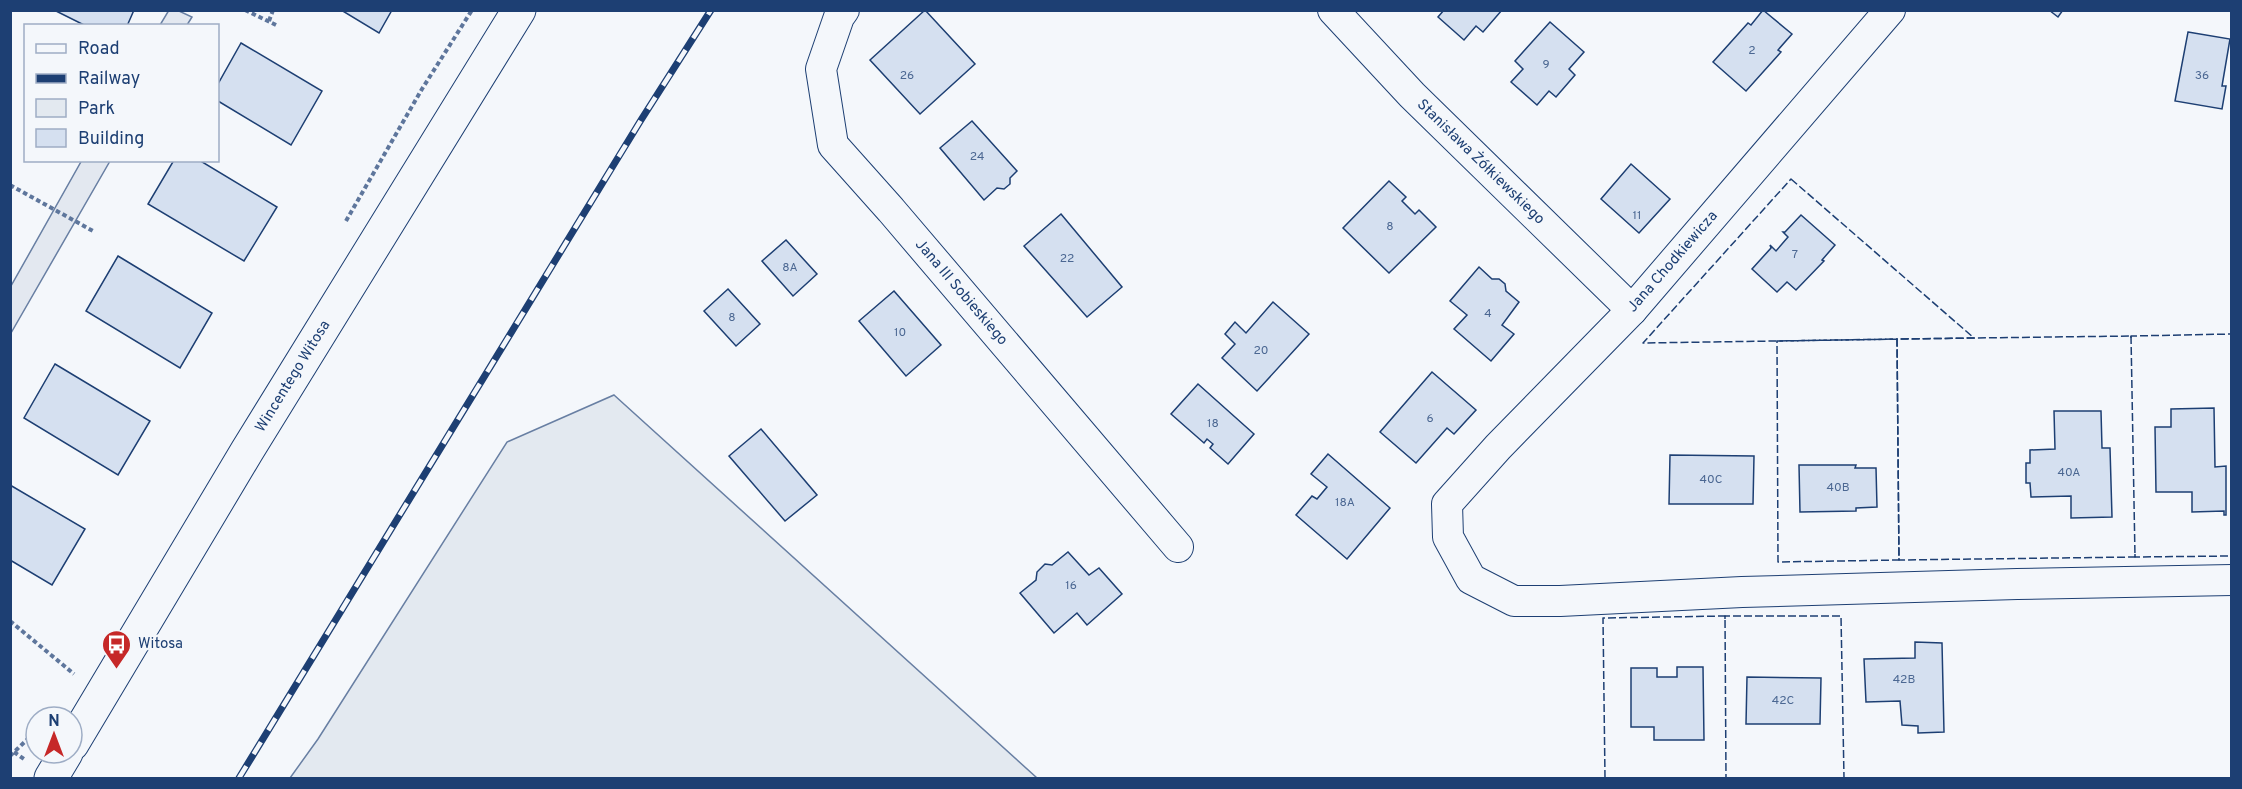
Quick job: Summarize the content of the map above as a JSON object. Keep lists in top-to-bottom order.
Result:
{
  "streets": {
    "street": [
      "Stanisława Żółkiewskiego",
      "Jana Chodkiewicza",
      "Jana III Sobieskiego",
      "Wincentego Witosa"
    ]
  },
  "crossings": [
    ["Stanisława Żółkiewskiego", "Jana Chodkiewicza"]
  ],
  "places": {
    "bus stop": ["Witosa"]
  },
  "house_numbers": [
    "2",
    "9",
    "26",
    "36",
    "24",
    "11",
    "8",
    "7",
    "22",
    "8A",
    "4",
    "8",
    "10",
    "20",
    "6",
    "18",
    "40A",
    "40C",
    "40B",
    "18A",
    "16",
    "42B",
    "42C"
  ],
  "legend": [
    "Road",
    "Railway",
    "Park",
    "Building"
  ],
  "north": "top"
}
